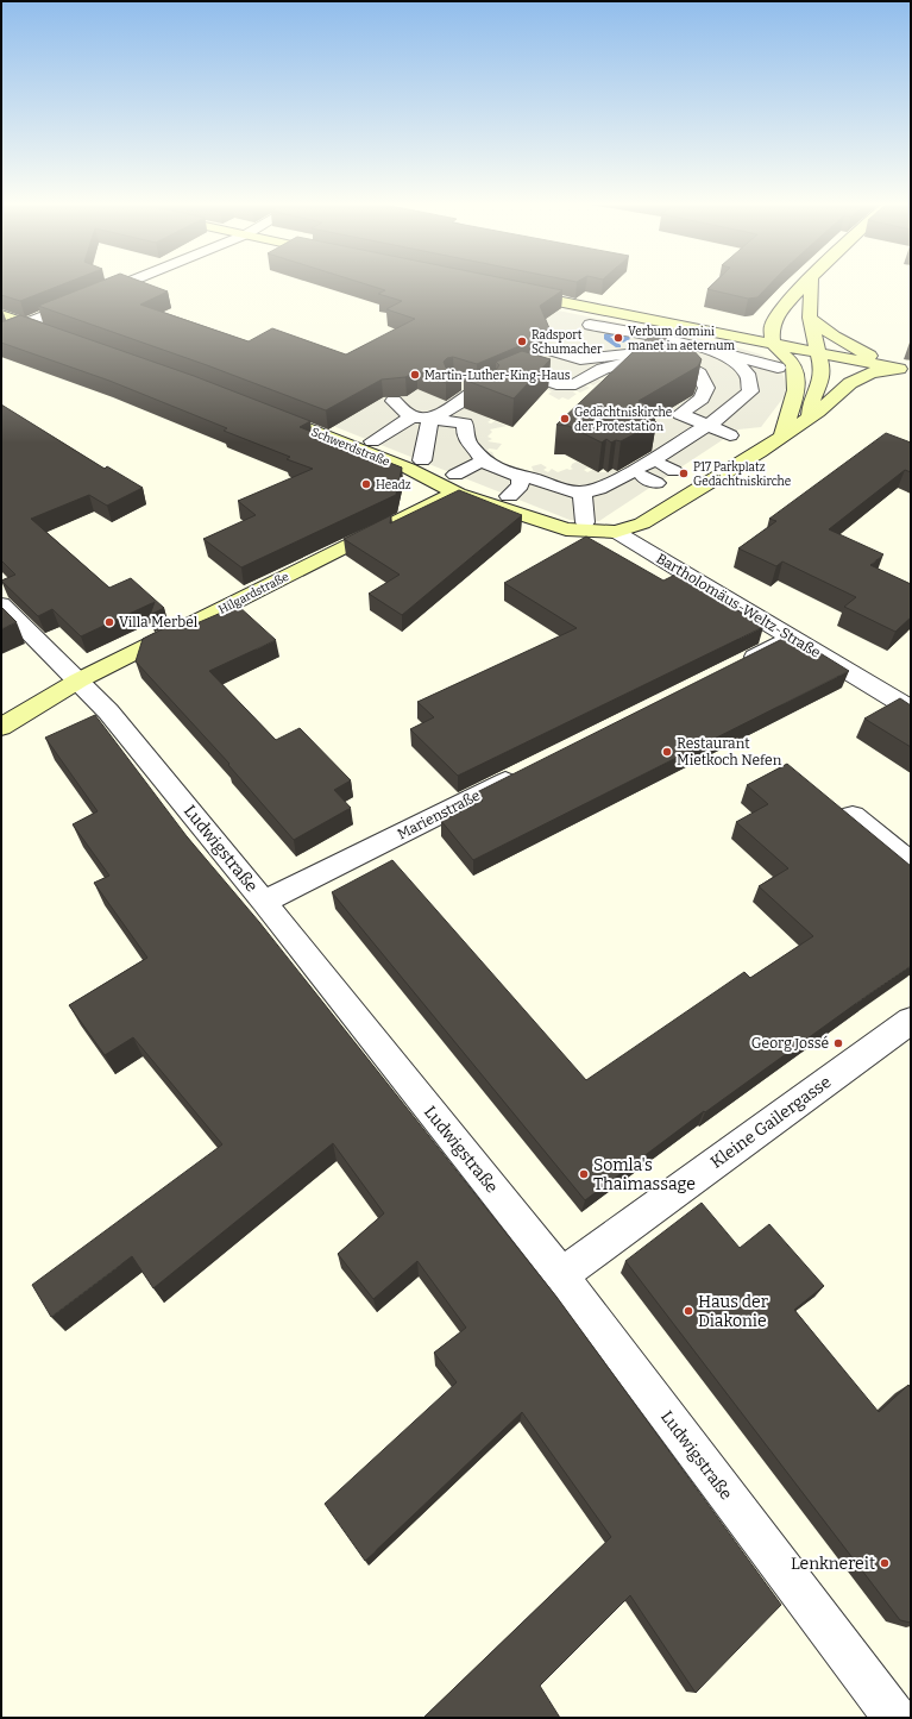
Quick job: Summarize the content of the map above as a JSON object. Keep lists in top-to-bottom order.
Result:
{
  "streets": {
    "street": [
      "Schwerdstraße",
      "Hilgardstraße",
      "Bartholomäus-Weltz-Straße",
      "Marienstraße",
      "Ludwigstraße",
      "Kleine Gailergasse"
    ]
  },
  "crossings": [
    ["Schwerdstraße", "Hilgardstraße"],
    ["Schwerdstraße", "Bartholomäus-Weltz-Straße"],
    ["Hilgardstraße", "Ludwigstraße"],
    ["Marienstraße", "Ludwigstraße"],
    ["Ludwigstraße", "Kleine Gailergasse"]
  ],
  "places": [
    "Verbum domini manet in aeternum",
    "Radsport Schumacher",
    "Martin-Luther-King-Haus",
    "Gedächtniskirche der Protestation",
    "P17 Parkplatz Gedächtniskirche",
    "Headz",
    "Villa Merbel",
    "Restaurant Mietkoch Nefen",
    "Georg Jossé",
    "Somla's Thaimassage",
    "Haus der Diakonie",
    "Lenknereit"
  ]
}
